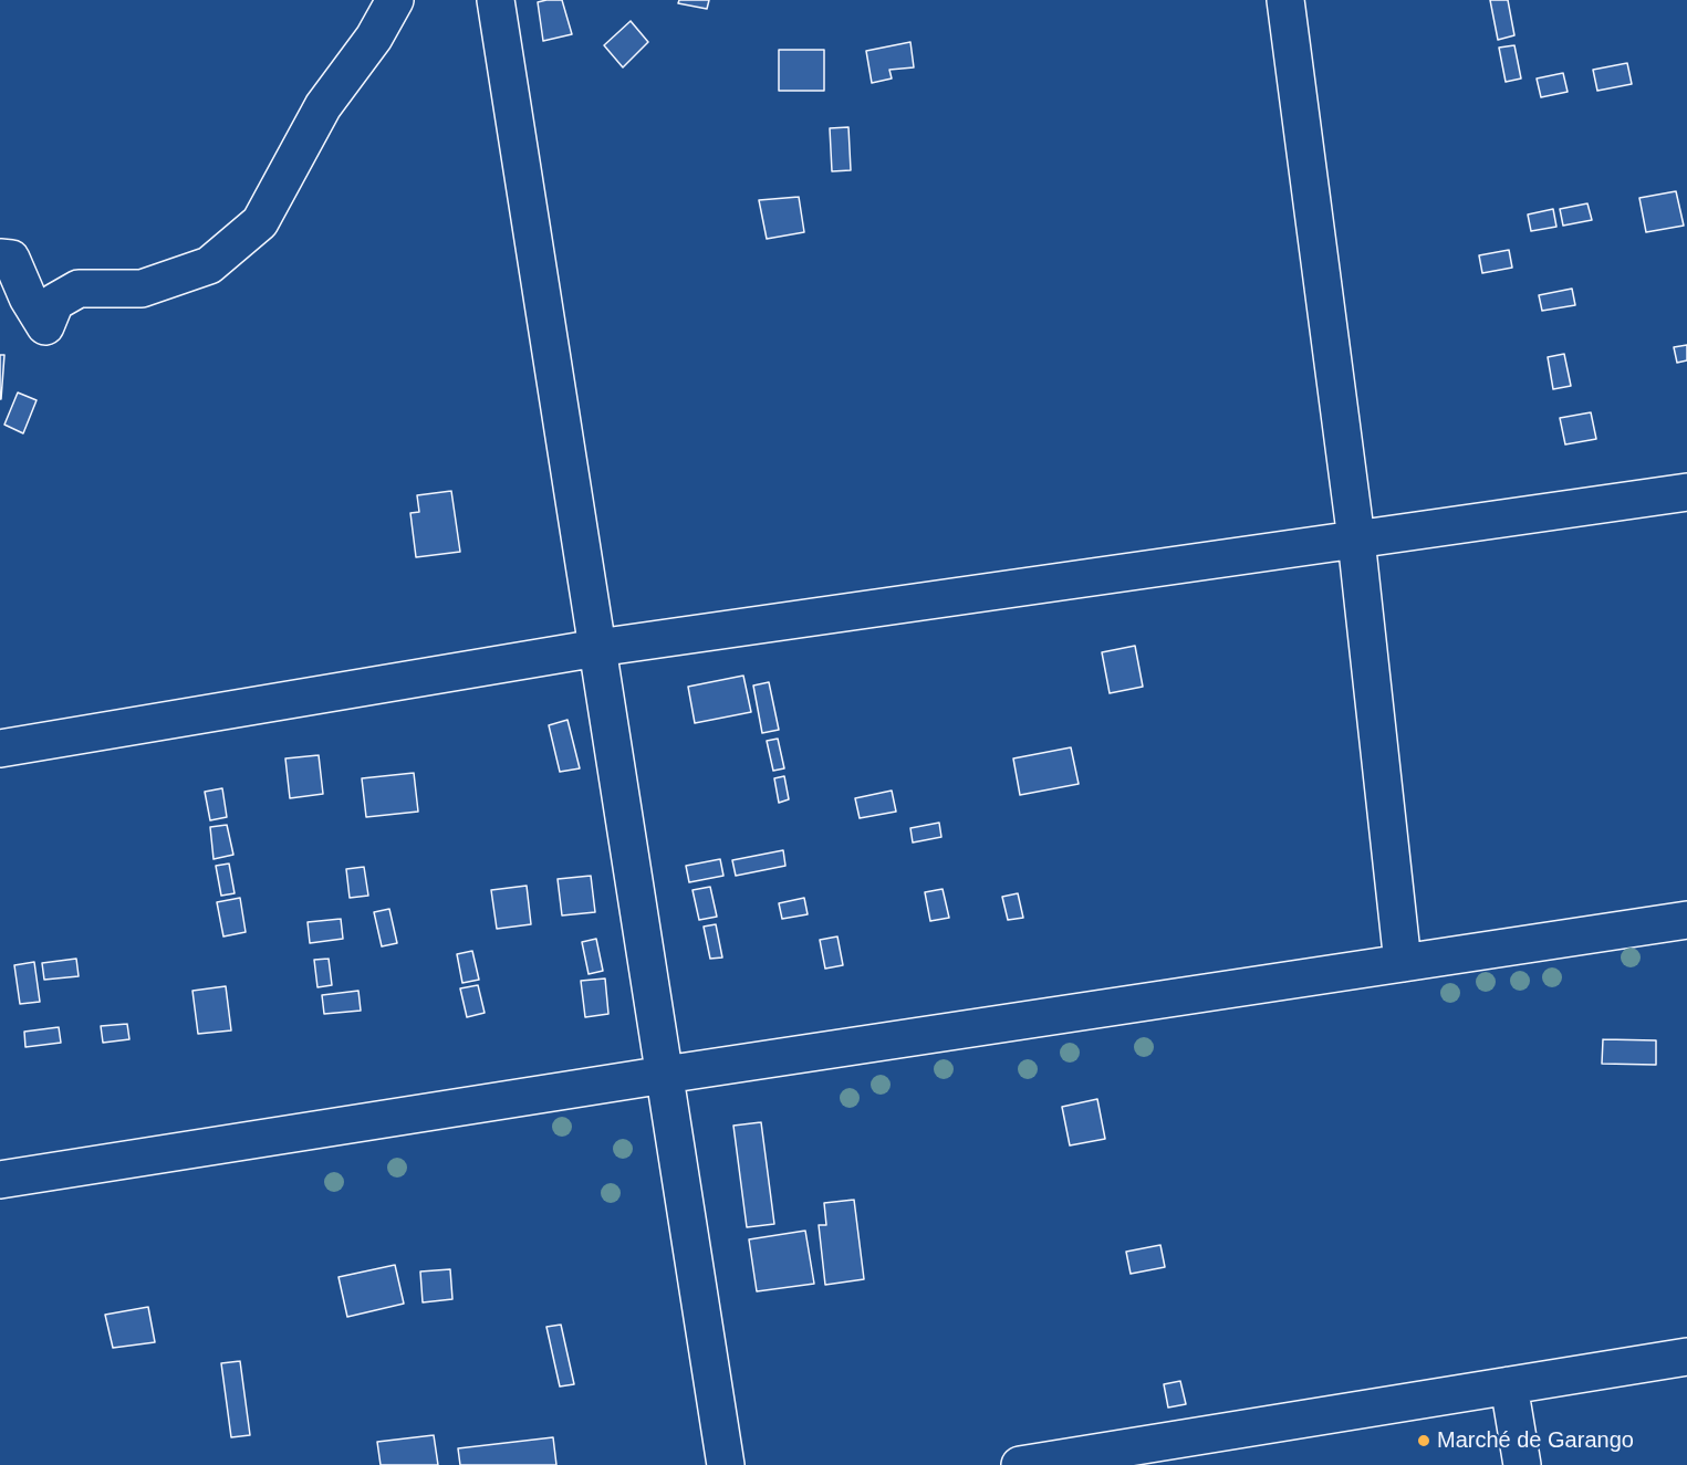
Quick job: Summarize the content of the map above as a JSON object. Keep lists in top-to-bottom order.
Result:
{
  "places": ["Marché de Garango"]
}
